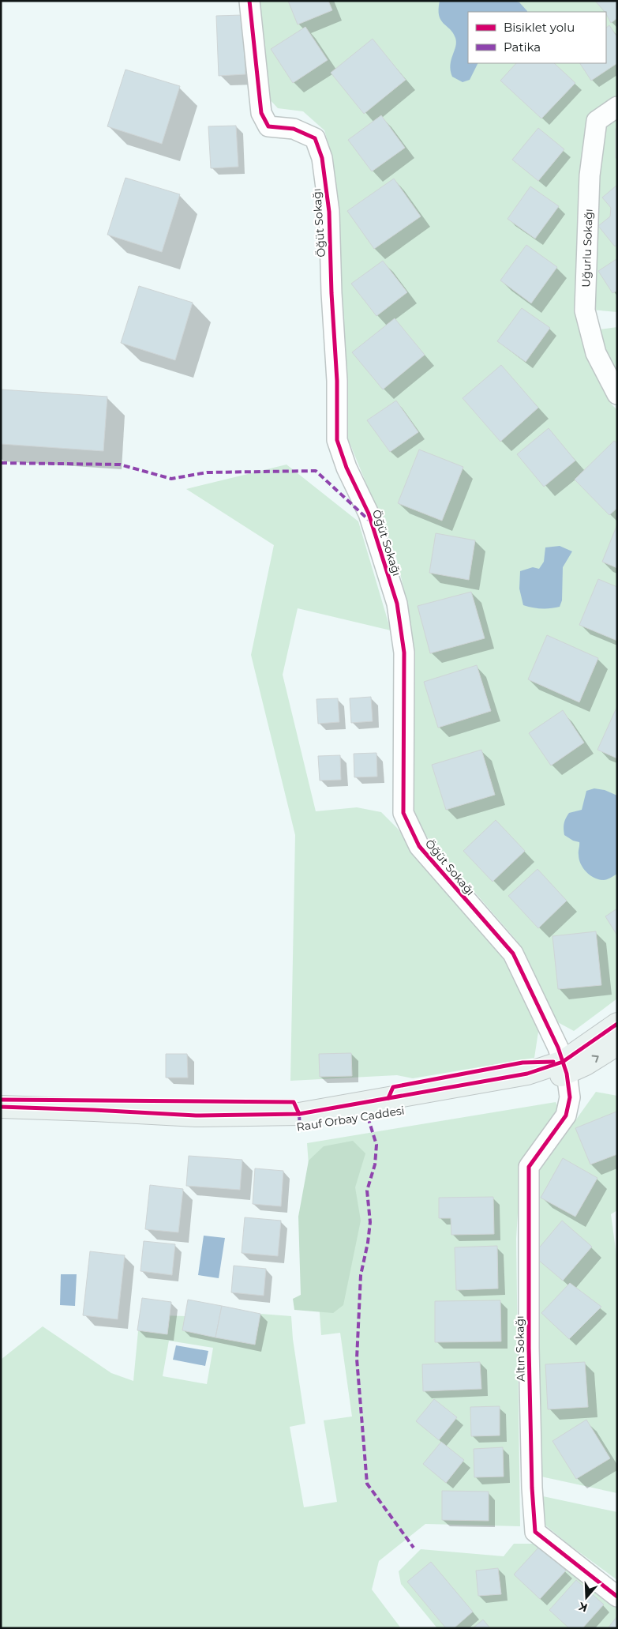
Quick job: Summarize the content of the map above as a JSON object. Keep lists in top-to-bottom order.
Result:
{
  "streets": {
    "street": [
      "Öğüt Sokağı",
      "Uğurlu Sokağı",
      "Rauf Orbay Caddesi",
      "Altın Sokağı"
    ]
  },
  "crossings": [
    ["Öğüt Sokağı", "Rauf Orbay Caddesi"],
    ["Öğüt Sokağı", "Altın Sokağı"],
    ["Rauf Orbay Caddesi", "Altın Sokağı"]
  ],
  "legend": ["Bisiklet yolu", "Patika"],
  "north": "bottom"
}
